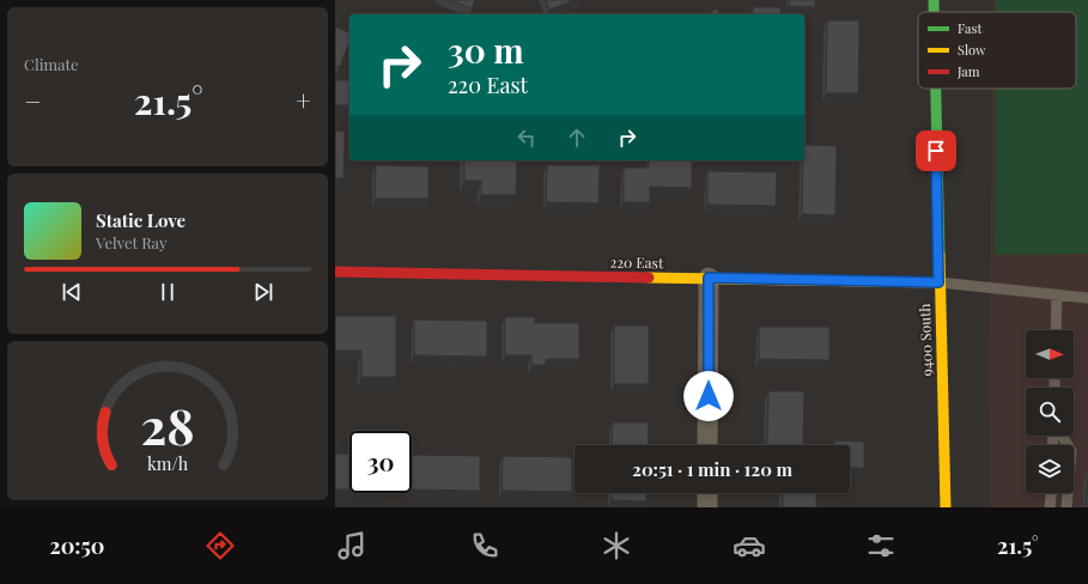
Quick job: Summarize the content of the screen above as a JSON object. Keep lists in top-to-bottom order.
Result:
{
  "streets": {
    "street": ["220 East", "9400 South"]
  },
  "crossings": [
    ["220 East", "9400 South"]
  ],
  "legend": ["Fast", "Slow", "Jam"],
  "north": "right",
  "page": {
    "tile": "Climate",
    "turn": ["30 m", "220 East"],
    "heat": ["−", "21.5°", "+"],
    "song": ["Static Love", "Velvet Ray"],
    "limit": "30",
    "trip": "20:51 · 1 min · 120 m",
    "tabs": ["20:50", "21.5°"],
    "gauge": ["28", "km/h"]
  }
}
